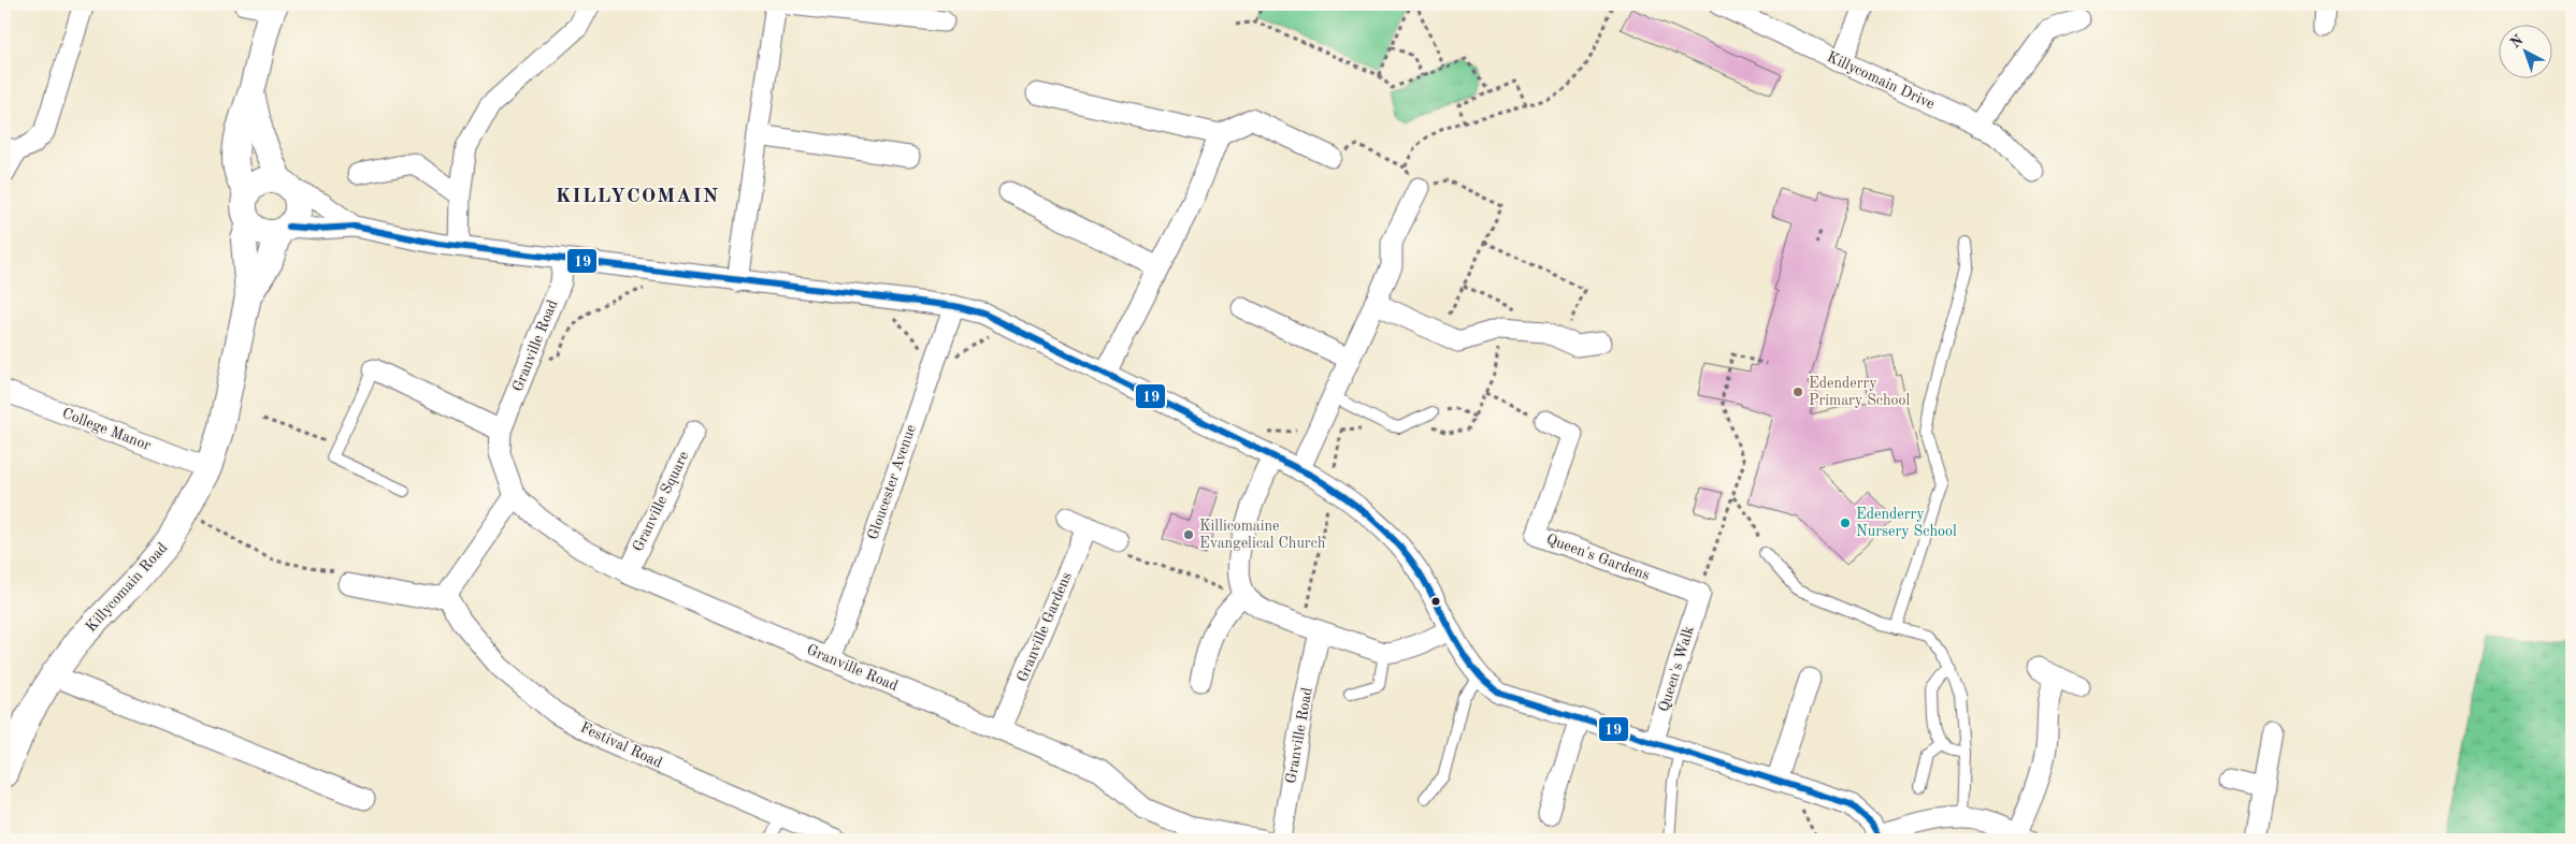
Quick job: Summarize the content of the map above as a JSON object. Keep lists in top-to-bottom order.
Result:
{
  "streets": {
    "street": [
      "Killycomain Drive",
      "Granville Road",
      "College Manor",
      "Gloucester Avenue",
      "Granville Square",
      "Queen's Gardens",
      "Killycomain Road",
      "Granville Gardens",
      "Queen's Walk",
      "Festival Road"
    ]
  },
  "crossings": [
    ["Granville Road", "Gloucester Avenue"],
    ["Granville Road", "Granville Square"],
    ["Granville Road", "Granville Gardens"],
    ["College Manor", "Killycomain Road"],
    ["Queen's Gardens", "Queen's Walk"]
  ],
  "districts": ["KILLYCOMAIN"],
  "places": ["Edenderry Primary School", "Edenderry Nursery School", "Killicomaine Evangelical Church"],
  "lines": ["transit line 19"],
  "north": "top left"
}
